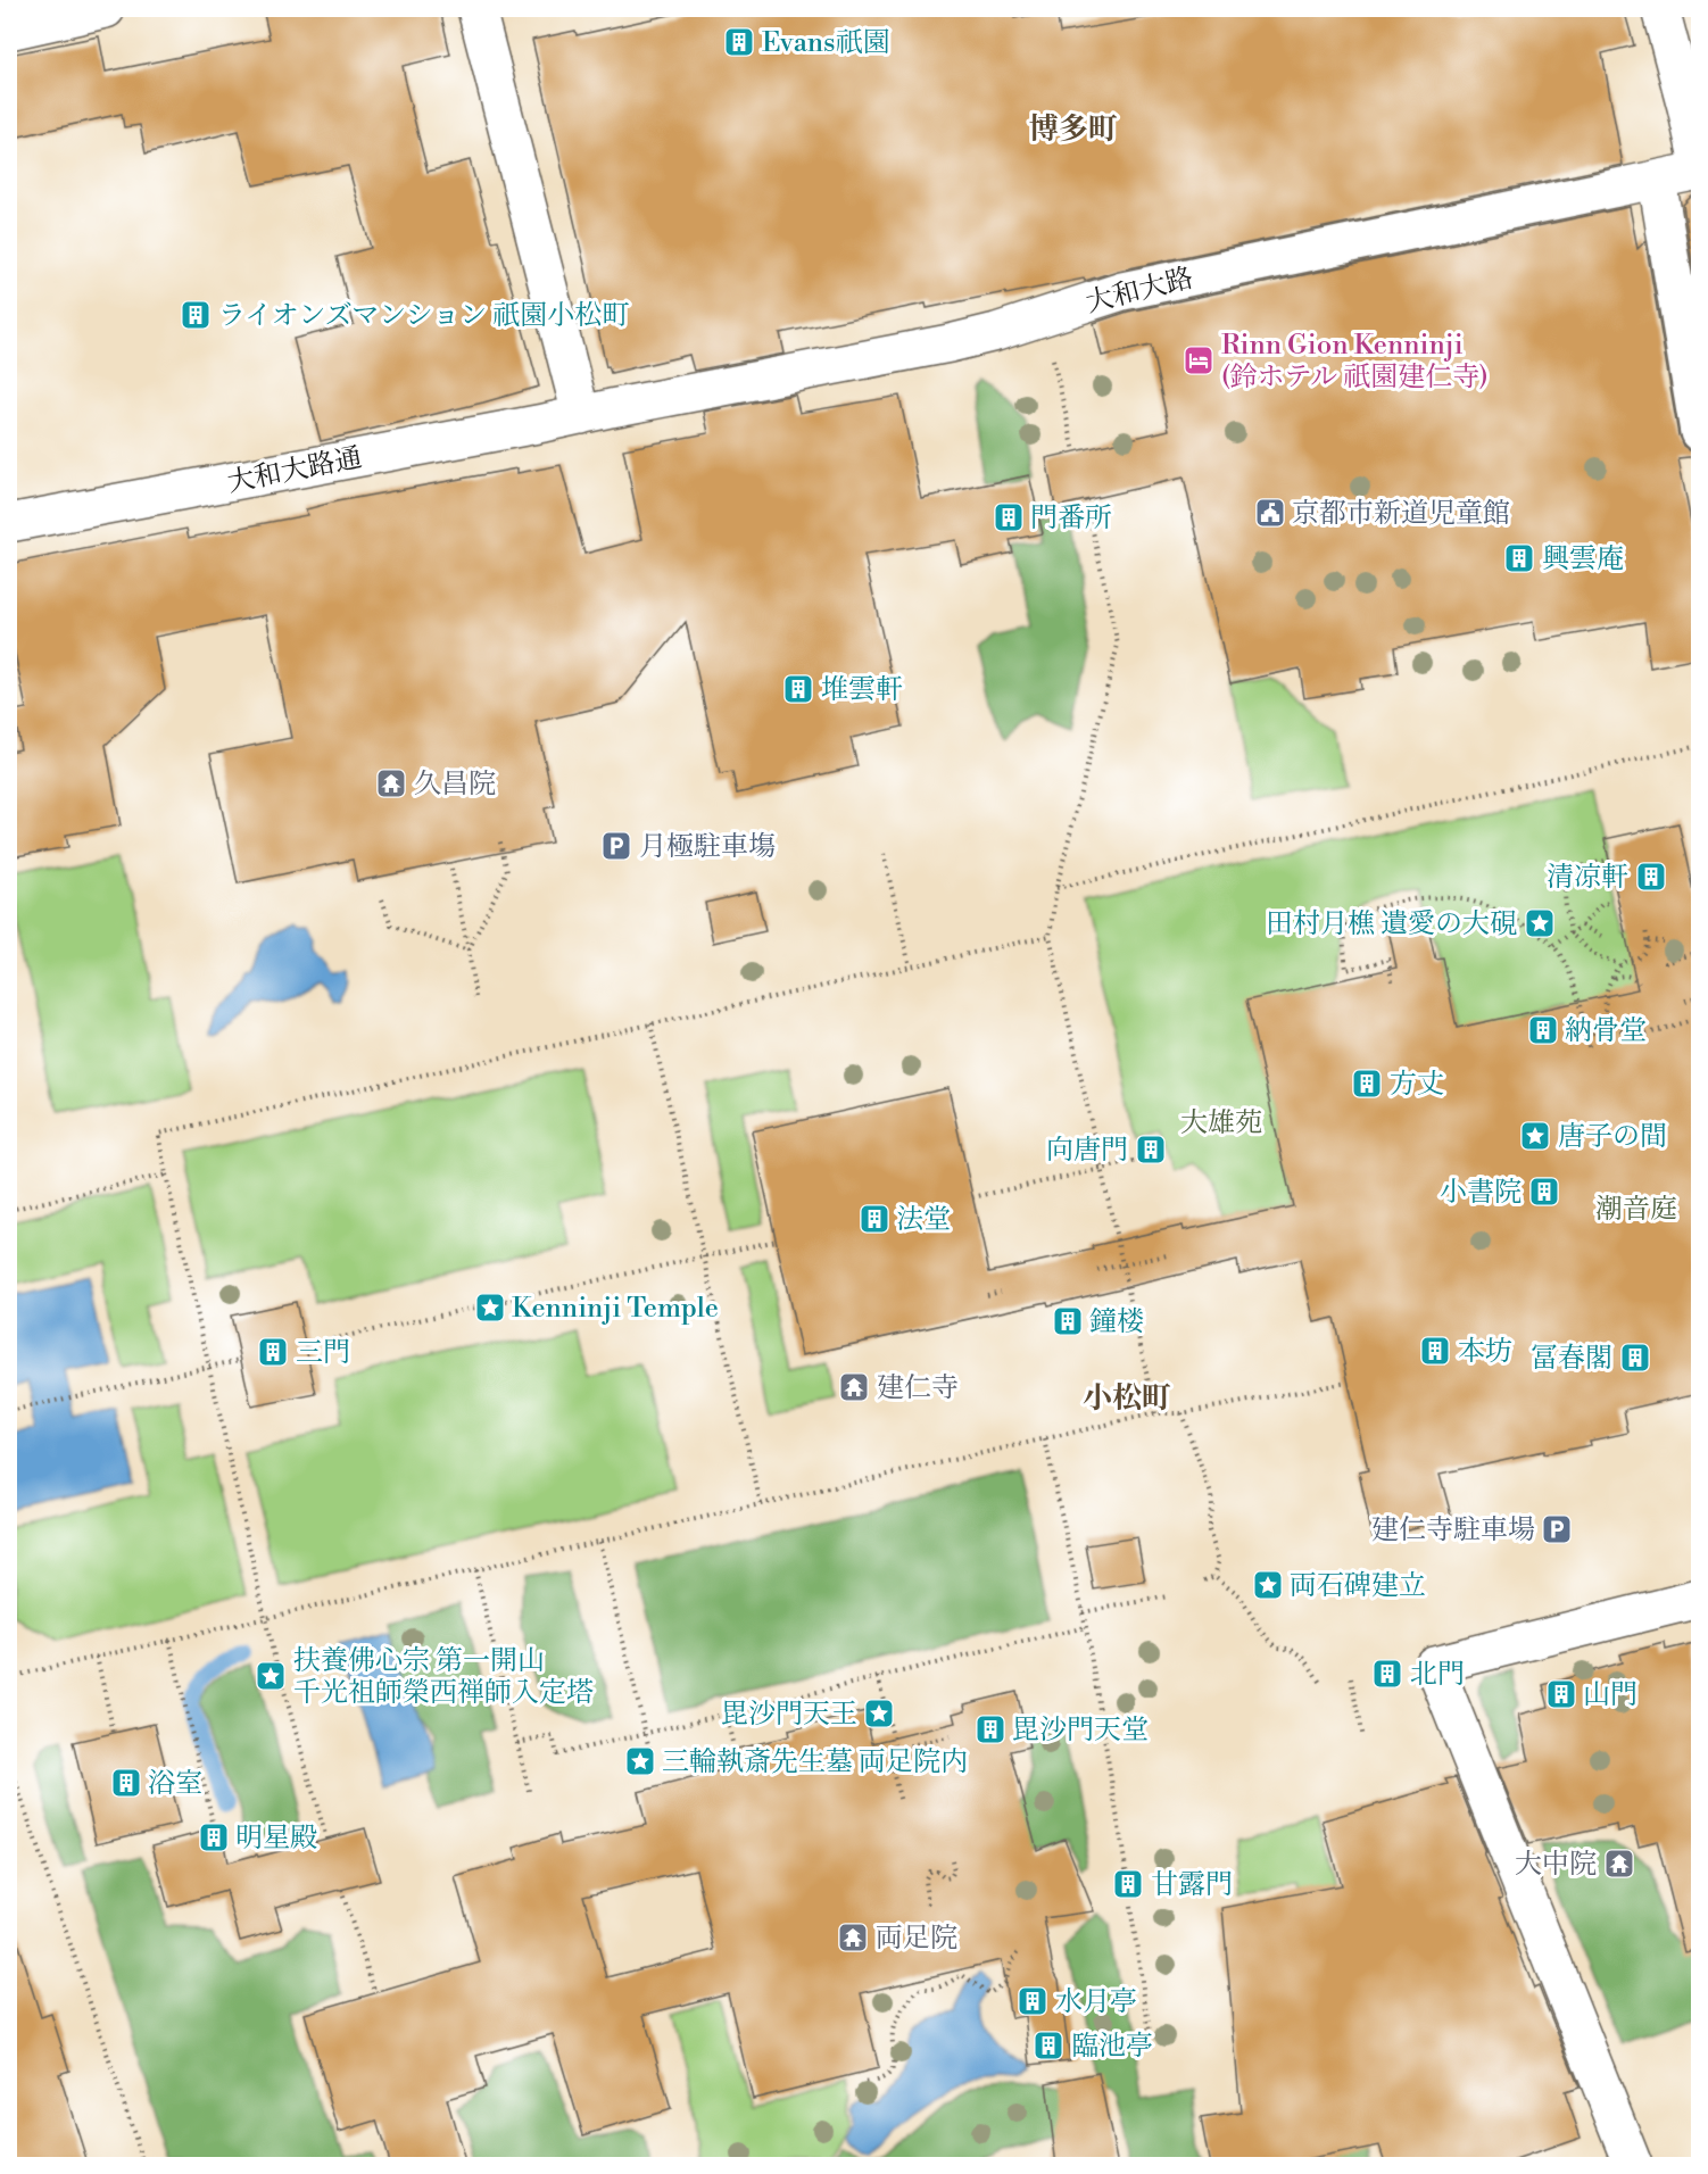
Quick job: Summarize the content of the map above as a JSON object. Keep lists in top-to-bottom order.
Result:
{
  "streets": {
    "street": ["大和大路", "大和大路通"]
  },
  "crossings": [
    ["大和大路", "大和大路通"]
  ],
  "districts": ["博多町", "小松町"],
  "parks": ["大雄苑", "潮音庭"],
  "places": {
    "building": [
      "Evans祇園",
      "ライオンズマンション 祇園小松町",
      "門番所",
      "興雲庵",
      "堆雲軒",
      "清凉軒",
      "納骨堂",
      "方丈",
      "向唐門",
      "小書院",
      "法堂",
      "鐘楼",
      "本坊",
      "三門",
      "冨春閣",
      "北門",
      "山門",
      "毘沙門天堂",
      "浴室",
      "明星殿",
      "甘露門",
      "水月亭",
      "臨池亭"
    ],
    "hotel": ["Rinn Gion Kenninji (鈴ホテル 祇園建仁寺)"],
    "public building": ["京都市新道児童館"],
    "temple": [
      "久昌院",
      "建仁寺",
      "大中院",
      "両足院"
    ],
    "parking": ["月極駐車塲", "建仁寺駐車場"],
    "place": [
      "田村月樵 遺愛の大硯",
      "唐子の間",
      "Kenninji Temple",
      "両石碑建立",
      "扶養佛心宗 第一開山 千光祖師榮西禅師入定塔",
      "毘沙門天王",
      "三輪執斎先生墓 両足院内"
    ]
  }
}
